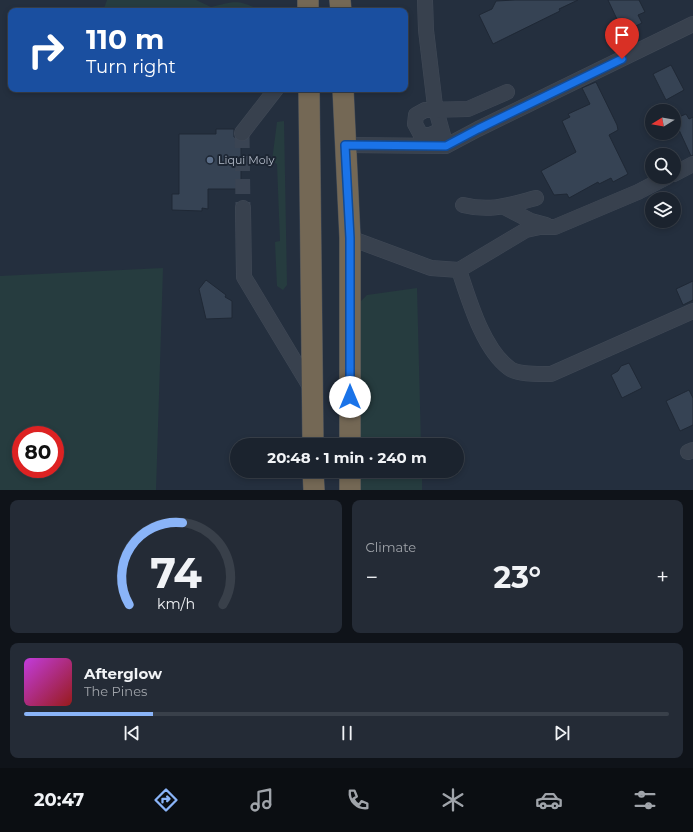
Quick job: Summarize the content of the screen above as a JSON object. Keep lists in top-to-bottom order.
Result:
{
  "places": ["Liqui Moly"],
  "north": "left",
  "page": {
    "turn": ["110 m", "Turn right"],
    "limit": "80",
    "trip": "20:48 · 1 min · 240 m",
    "tile": "Climate",
    "heat": ["−", "23°", "+"],
    "song": ["Afterglow", "The Pines"],
    "tabs": "20:47",
    "gauge": ["74", "km/h"]
  }
}
